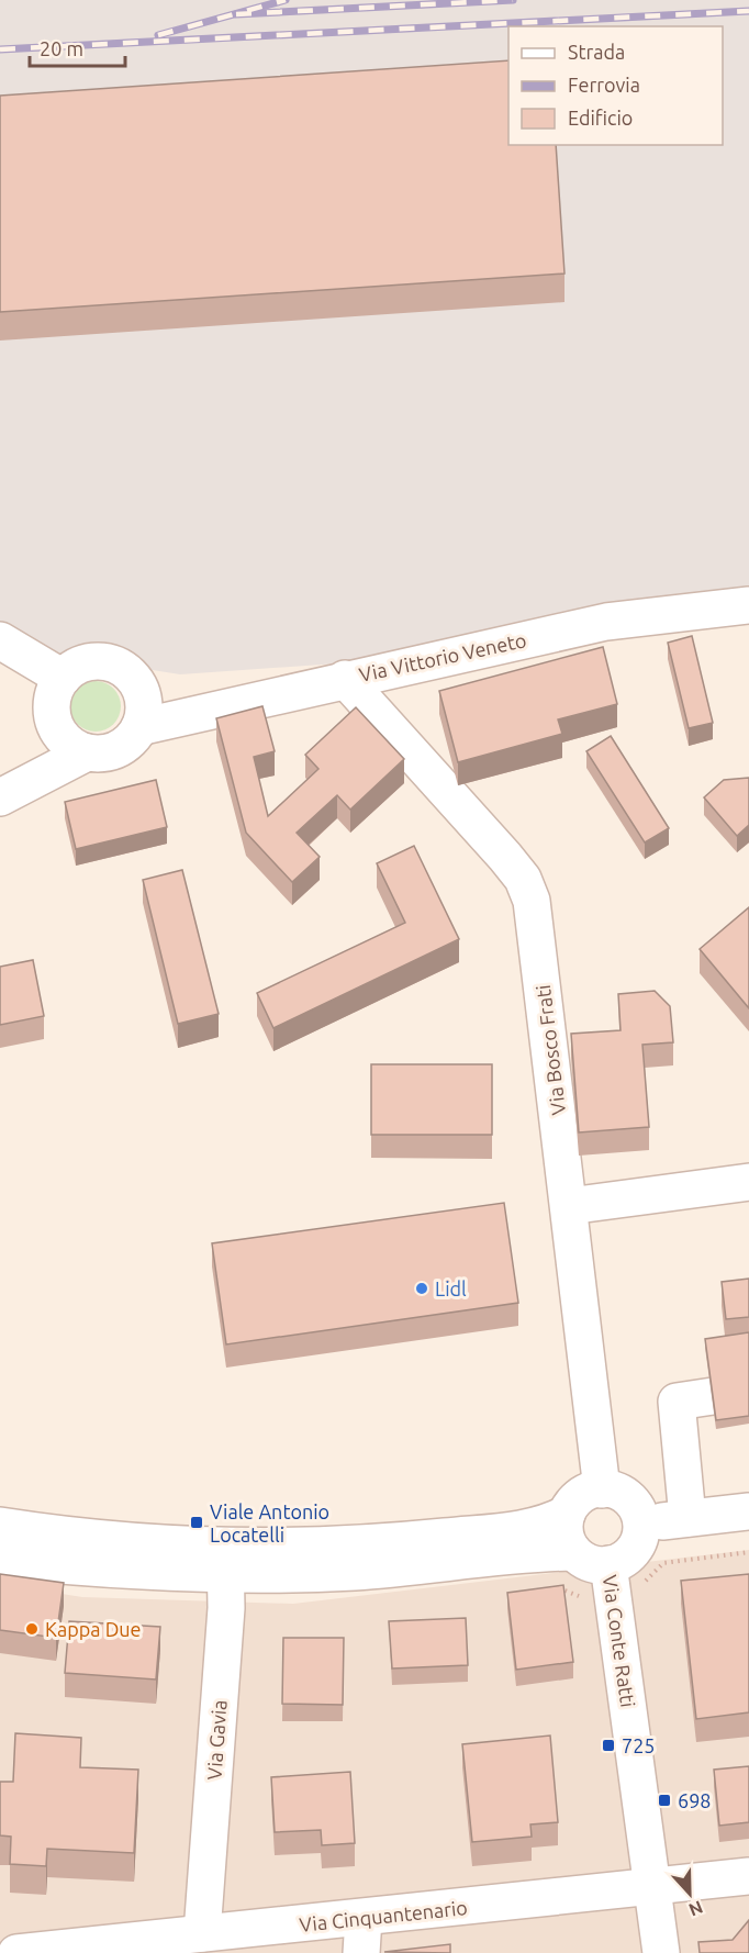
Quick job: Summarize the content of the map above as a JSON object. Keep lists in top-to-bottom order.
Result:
{
  "streets": {
    "street": [
      "Via Vittorio Veneto",
      "Via Bosco Frati",
      "Via Conte Ratti",
      "Via Gavia",
      "Via Cinquantenario"
    ]
  },
  "crossings": [
    ["Via Vittorio Veneto", "Via Bosco Frati"],
    ["Via Bosco Frati", "Via Conte Ratti"],
    ["Via Conte Ratti", "Via Cinquantenario"],
    ["Via Gavia", "Via Cinquantenario"]
  ],
  "places": {
    "other": ["Lidl", "Kappa Due"],
    "transit": ["Viale Antonio Locatelli", "725", "698"]
  },
  "legend": ["Strada", "Ferrovia", "Edificio"],
  "scale_bar": "20 m",
  "north": "bottom"
}
